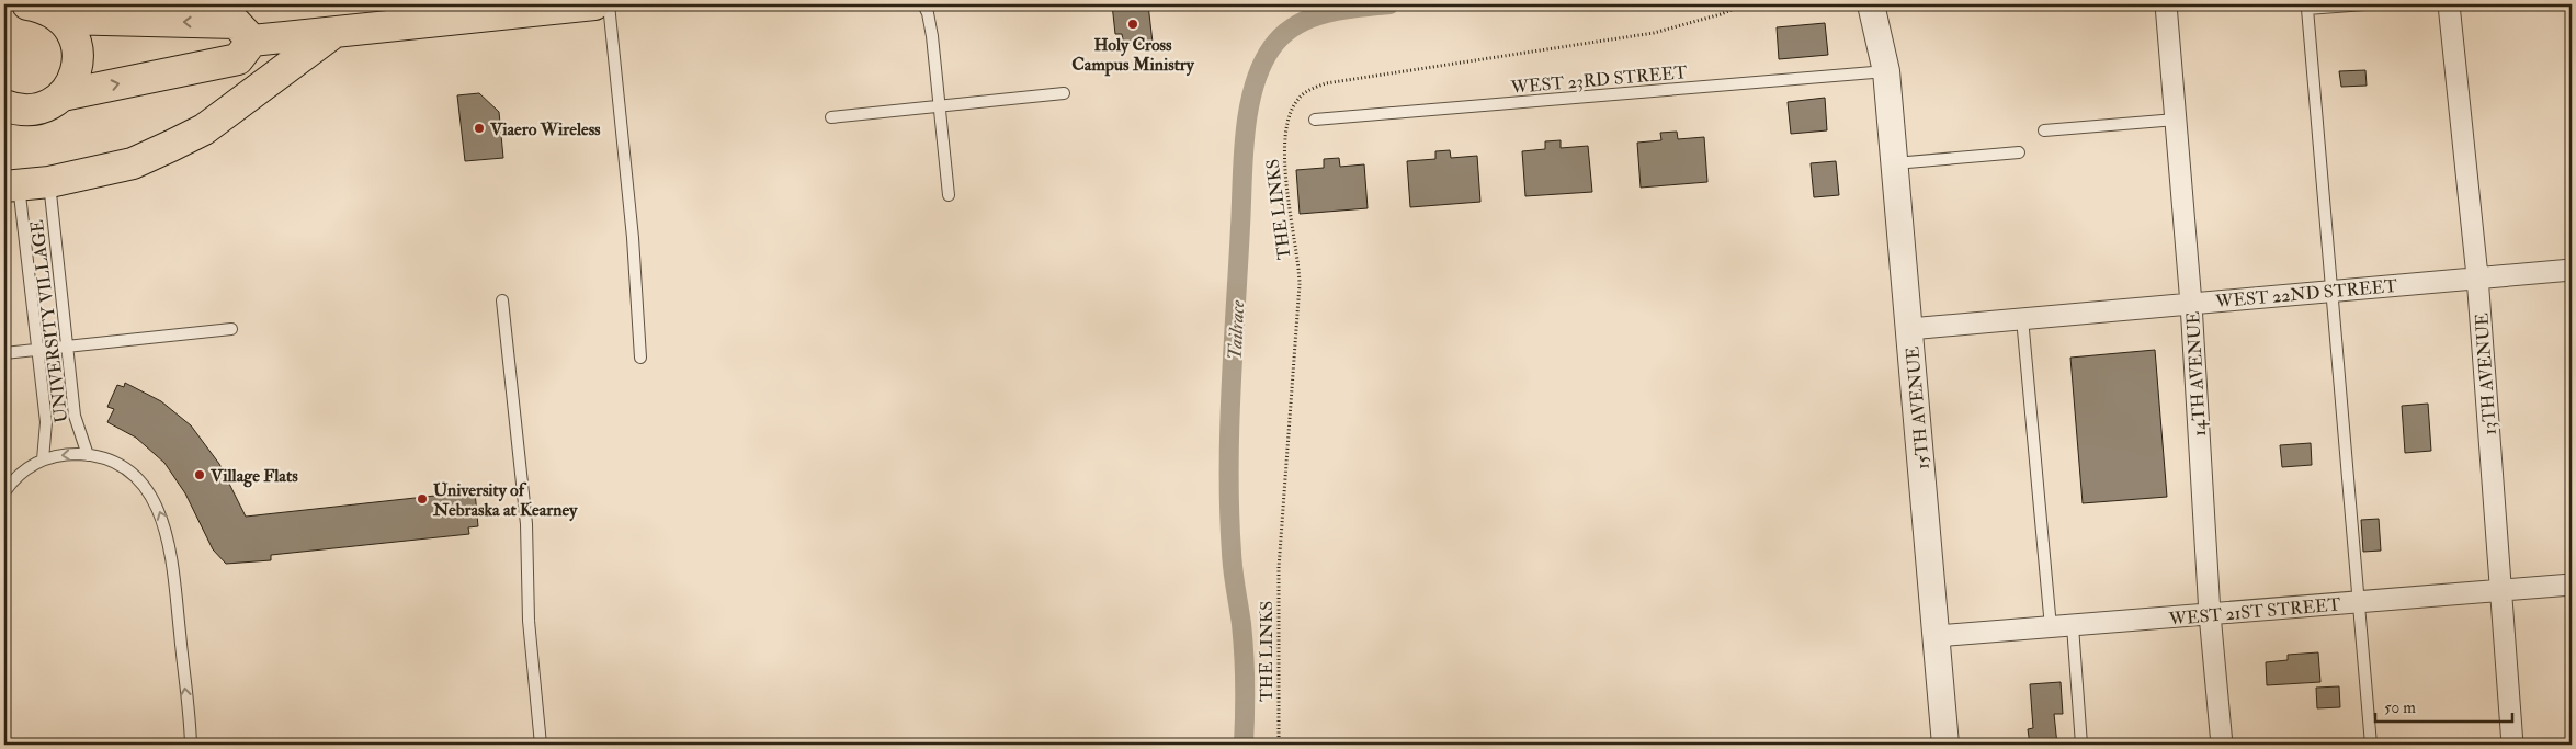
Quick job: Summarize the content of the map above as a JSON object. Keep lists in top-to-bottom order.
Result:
{
  "streets": {
    "street": [
      "WEST 22ND STREET",
      "14TH AVENUE",
      "13TH AVENUE",
      "15TH AVENUE",
      "WEST 21ST STREET"
    ],
    "lane": ["WEST 23RD STREET", "UNIVERSITY VILLAGE"],
    "path": ["THE LINKS"]
  },
  "crossings": [
    ["WEST 23RD STREET", "15TH AVENUE"],
    ["WEST 22ND STREET", "14TH AVENUE"],
    ["WEST 22ND STREET", "13TH AVENUE"],
    ["WEST 22ND STREET", "15TH AVENUE"],
    ["14TH AVENUE", "WEST 21ST STREET"],
    ["13TH AVENUE", "WEST 21ST STREET"],
    ["15TH AVENUE", "WEST 21ST STREET"]
  ],
  "water": ["Tailrace"],
  "places": [
    "Holy Cross Campus Ministry",
    "Viaero Wireless",
    "Village Flats",
    "University of Nebraska at Kearney"
  ],
  "scale_bar": "50 m"
}
